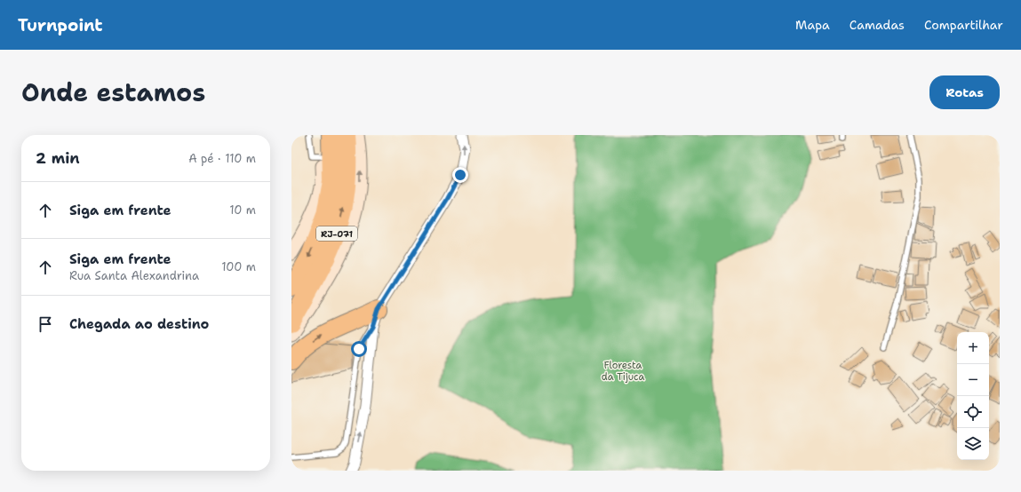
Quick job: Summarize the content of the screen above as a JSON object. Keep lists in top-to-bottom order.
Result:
{
  "streets": {
    "highway": ["RJ-071"]
  },
  "parks": ["Floresta da Tijuca"],
  "page": {
    "header": "Turnpoint",
    "nav": ["Mapa", "Camadas", "Compartilhar"],
    "title": "Onde estamos",
    "buttons": "Rotas",
    "heading": ["2 min", "A pé · 110 m"],
    "list": [
      ["Siga em frente", "10 m"],
      ["Siga em frente", "Rua Santa Alexandrina", "100 m"],
      "Chegada ao destino"
    ],
    "map_buttons": ["+", "−"]
  }
}
